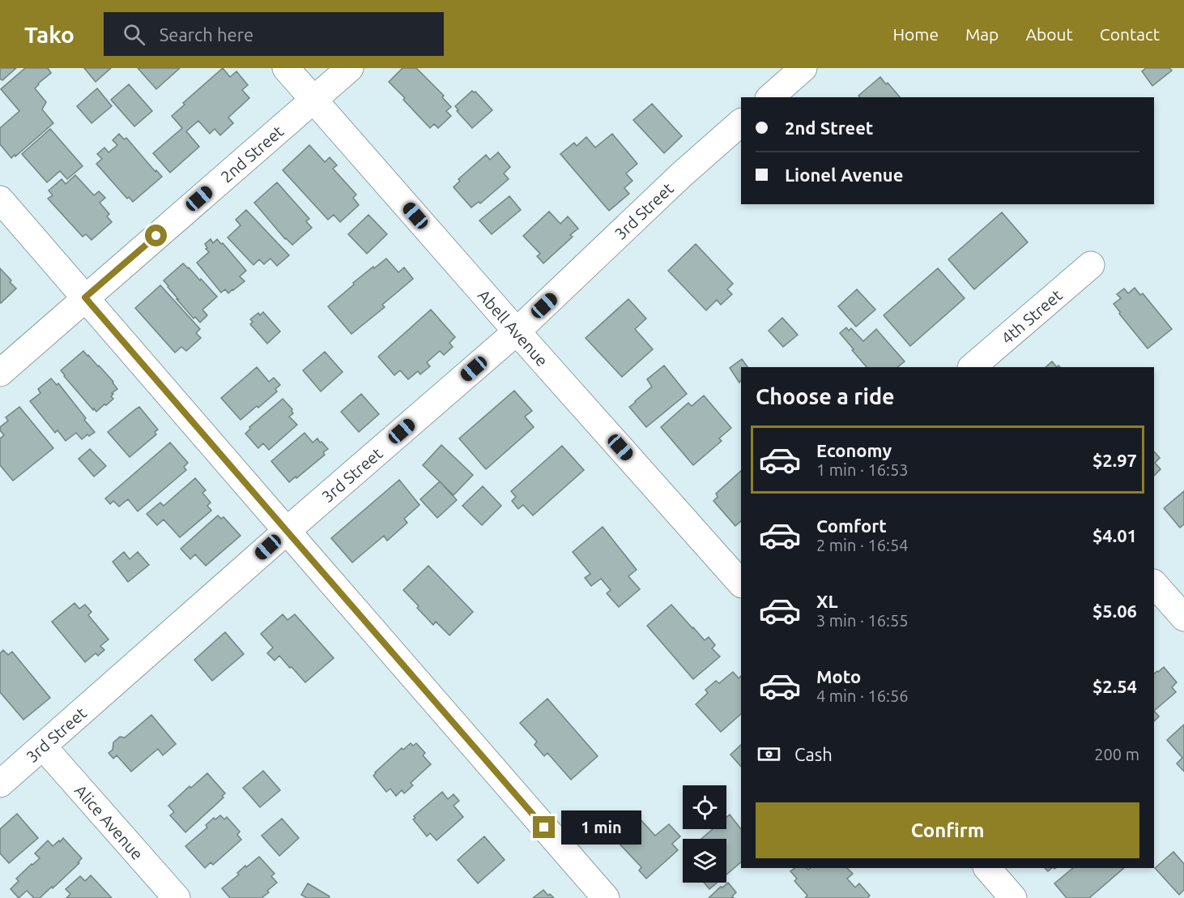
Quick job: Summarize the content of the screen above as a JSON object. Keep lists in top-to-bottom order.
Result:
{
  "streets": {
    "street": [
      "2nd Street",
      "3rd Street",
      "4th Street",
      "Abell Avenue",
      "Alice Avenue"
    ]
  },
  "crossings": [
    ["2nd Street", "Abell Avenue"],
    ["3rd Street", "Abell Avenue"],
    ["3rd Street", "Alice Avenue"]
  ],
  "page": {
    "header": "Tako",
    "search": "Search here",
    "nav": [
      "Home",
      "Map",
      "About",
      "Contact"
    ],
    "banner": ["2nd Street", "Lionel Avenue"],
    "heading": "Choose a ride",
    "list": [
      {
        "name": "Economy",
        "note": "1 min · 16:53",
        "value": "$2.97"
      },
      {
        "name": "Comfort",
        "note": "2 min · 16:54",
        "value": "$4.01"
      },
      {
        "name": "XL",
        "note": "3 min · 16:55",
        "value": "$5.06"
      },
      {
        "name": "Moto",
        "note": "4 min · 16:56",
        "value": "$2.54"
      }
    ],
    "pay": ["Cash", "200 m"],
    "buttons": "Confirm",
    "bubble": "1 min"
  }
}
